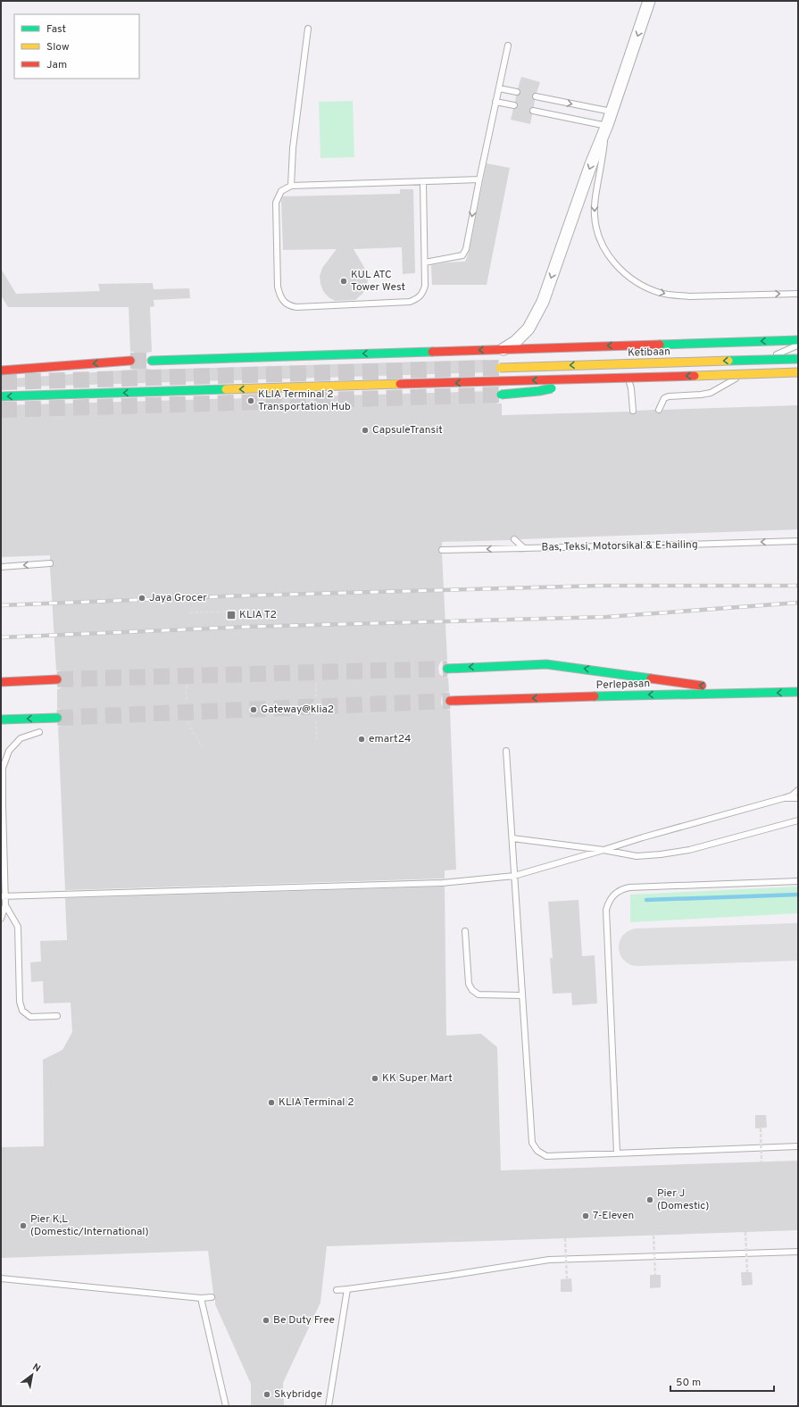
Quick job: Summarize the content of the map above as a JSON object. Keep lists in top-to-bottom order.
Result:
{
  "streets": {
    "main road": ["Ketibaan", "Perlepasan"],
    "lane": ["Bas, Teksi, Motorsikal & E-hailing"]
  },
  "one_way": ["Bas, Teksi, Motorsikal & E-hailing"],
  "places": {
    "other": [
      "KUL ATC Tower West",
      "KLIA Terminal 2 Transportation Hub",
      "CapsuleTransit",
      "Jaya Grocer",
      "Gateway@klia2",
      "emart24",
      "KK Super Mart",
      "KLIA Terminal 2",
      "Pier J (Domestic)",
      "7-Eleven",
      "Pier K,L (Domestic/International)",
      "Be Duty Free",
      "Skybridge"
    ],
    "transit": ["KLIA T2"]
  },
  "legend": ["Fast", "Slow", "Jam"],
  "scale_bar": "50 m",
  "north": "top right"
}
